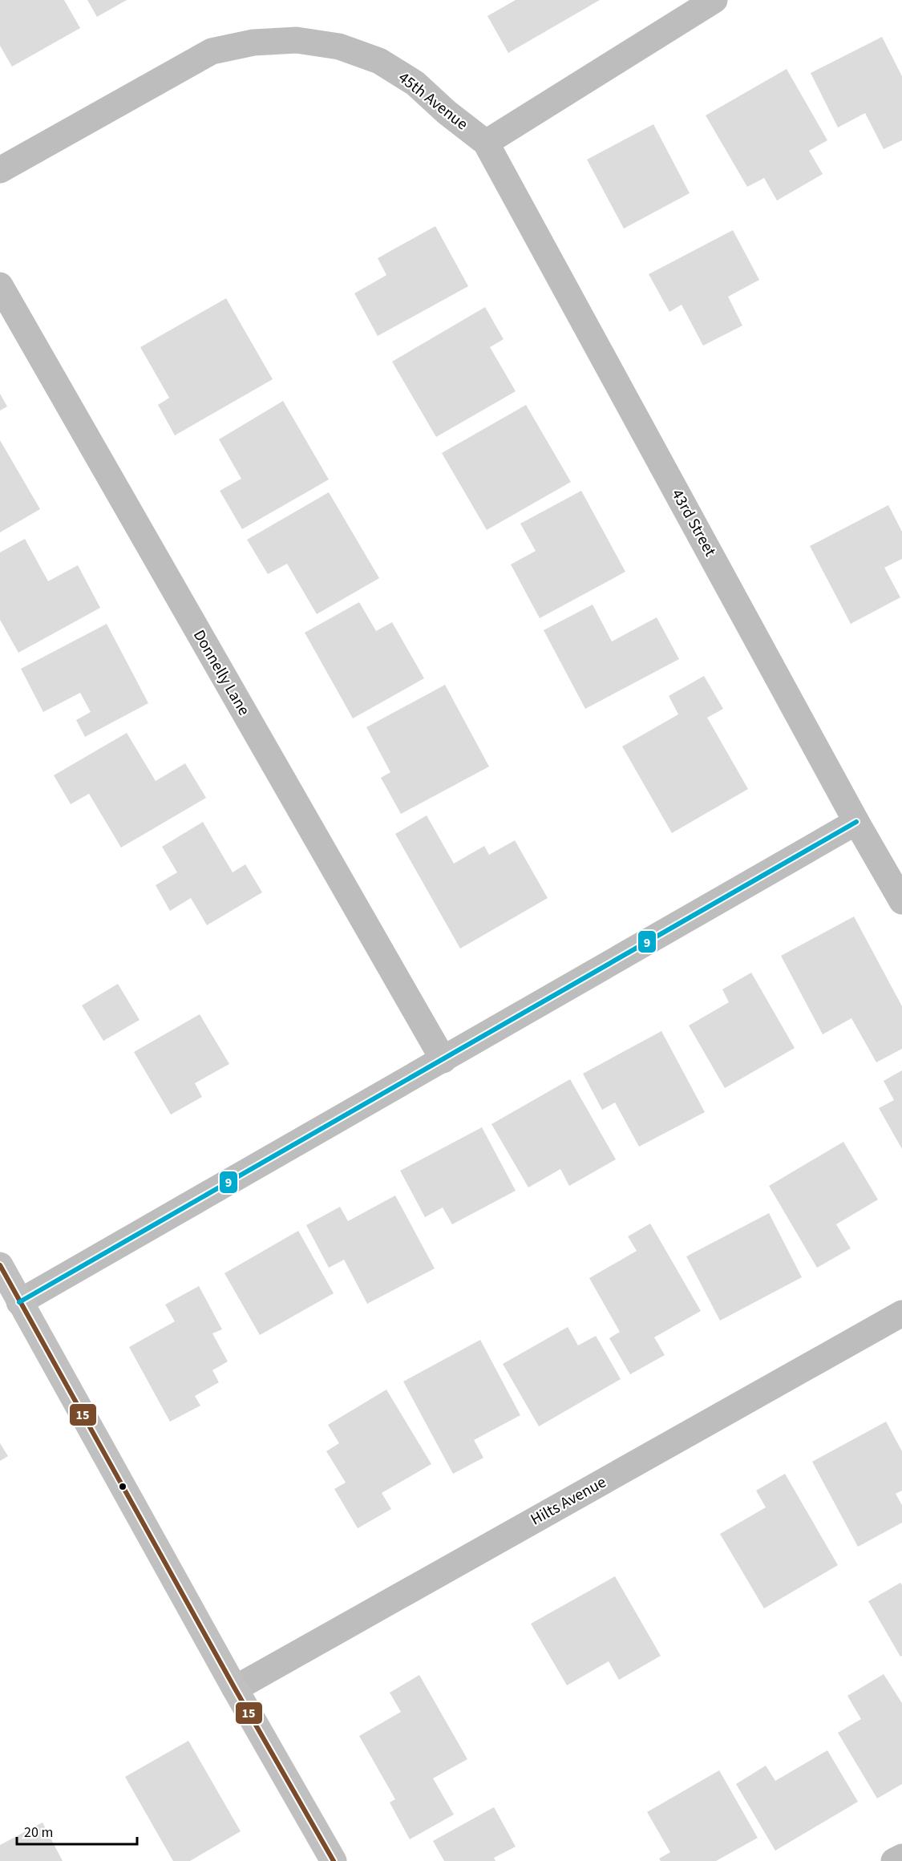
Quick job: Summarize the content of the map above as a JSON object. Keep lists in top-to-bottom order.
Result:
{
  "streets": {
    "street": [
      "45th Avenue",
      "43rd Street",
      "Donnelly Lane",
      "Hilts Avenue"
    ]
  },
  "crossings": [
    ["45th Avenue", "43rd Street"]
  ],
  "lines": ["transit line 9", "transit line 15"],
  "scale_bar": "20 m"
}
